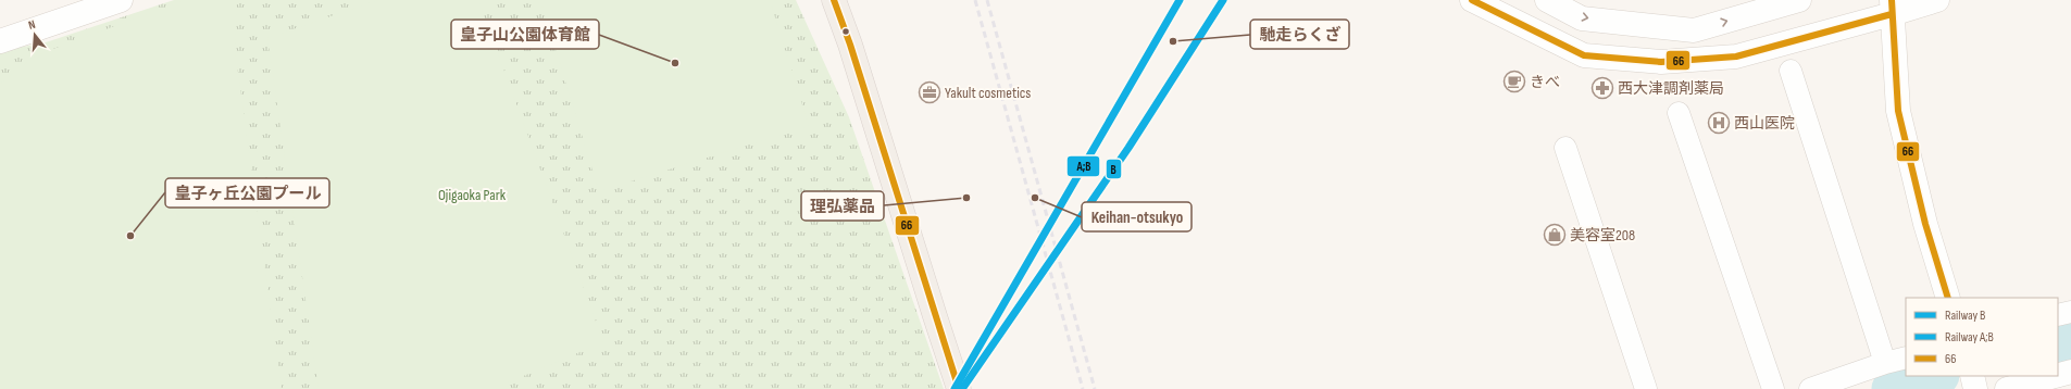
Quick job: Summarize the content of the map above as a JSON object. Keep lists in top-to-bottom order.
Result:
{
  "parks": ["Ojigaoka Park"],
  "places": {
    "other": [
      "馳走らくざ",
      "皇子山公園体育館",
      "理弘薬品",
      "Keihan-otsukyo",
      "皇子ヶ丘公園プール"
    ],
    "cafe": ["きべ"],
    "pharmacy": ["西大津調剤薬局"],
    "office": ["Yakult cosmetics"],
    "hospital": ["西山医院"],
    "shop": ["美容室208"]
  },
  "lines": ["rail line B", "rail line A;B", "transit line 66"],
  "legend": ["Railway B", "Railway A;B", "66"],
  "north": "top"
}
